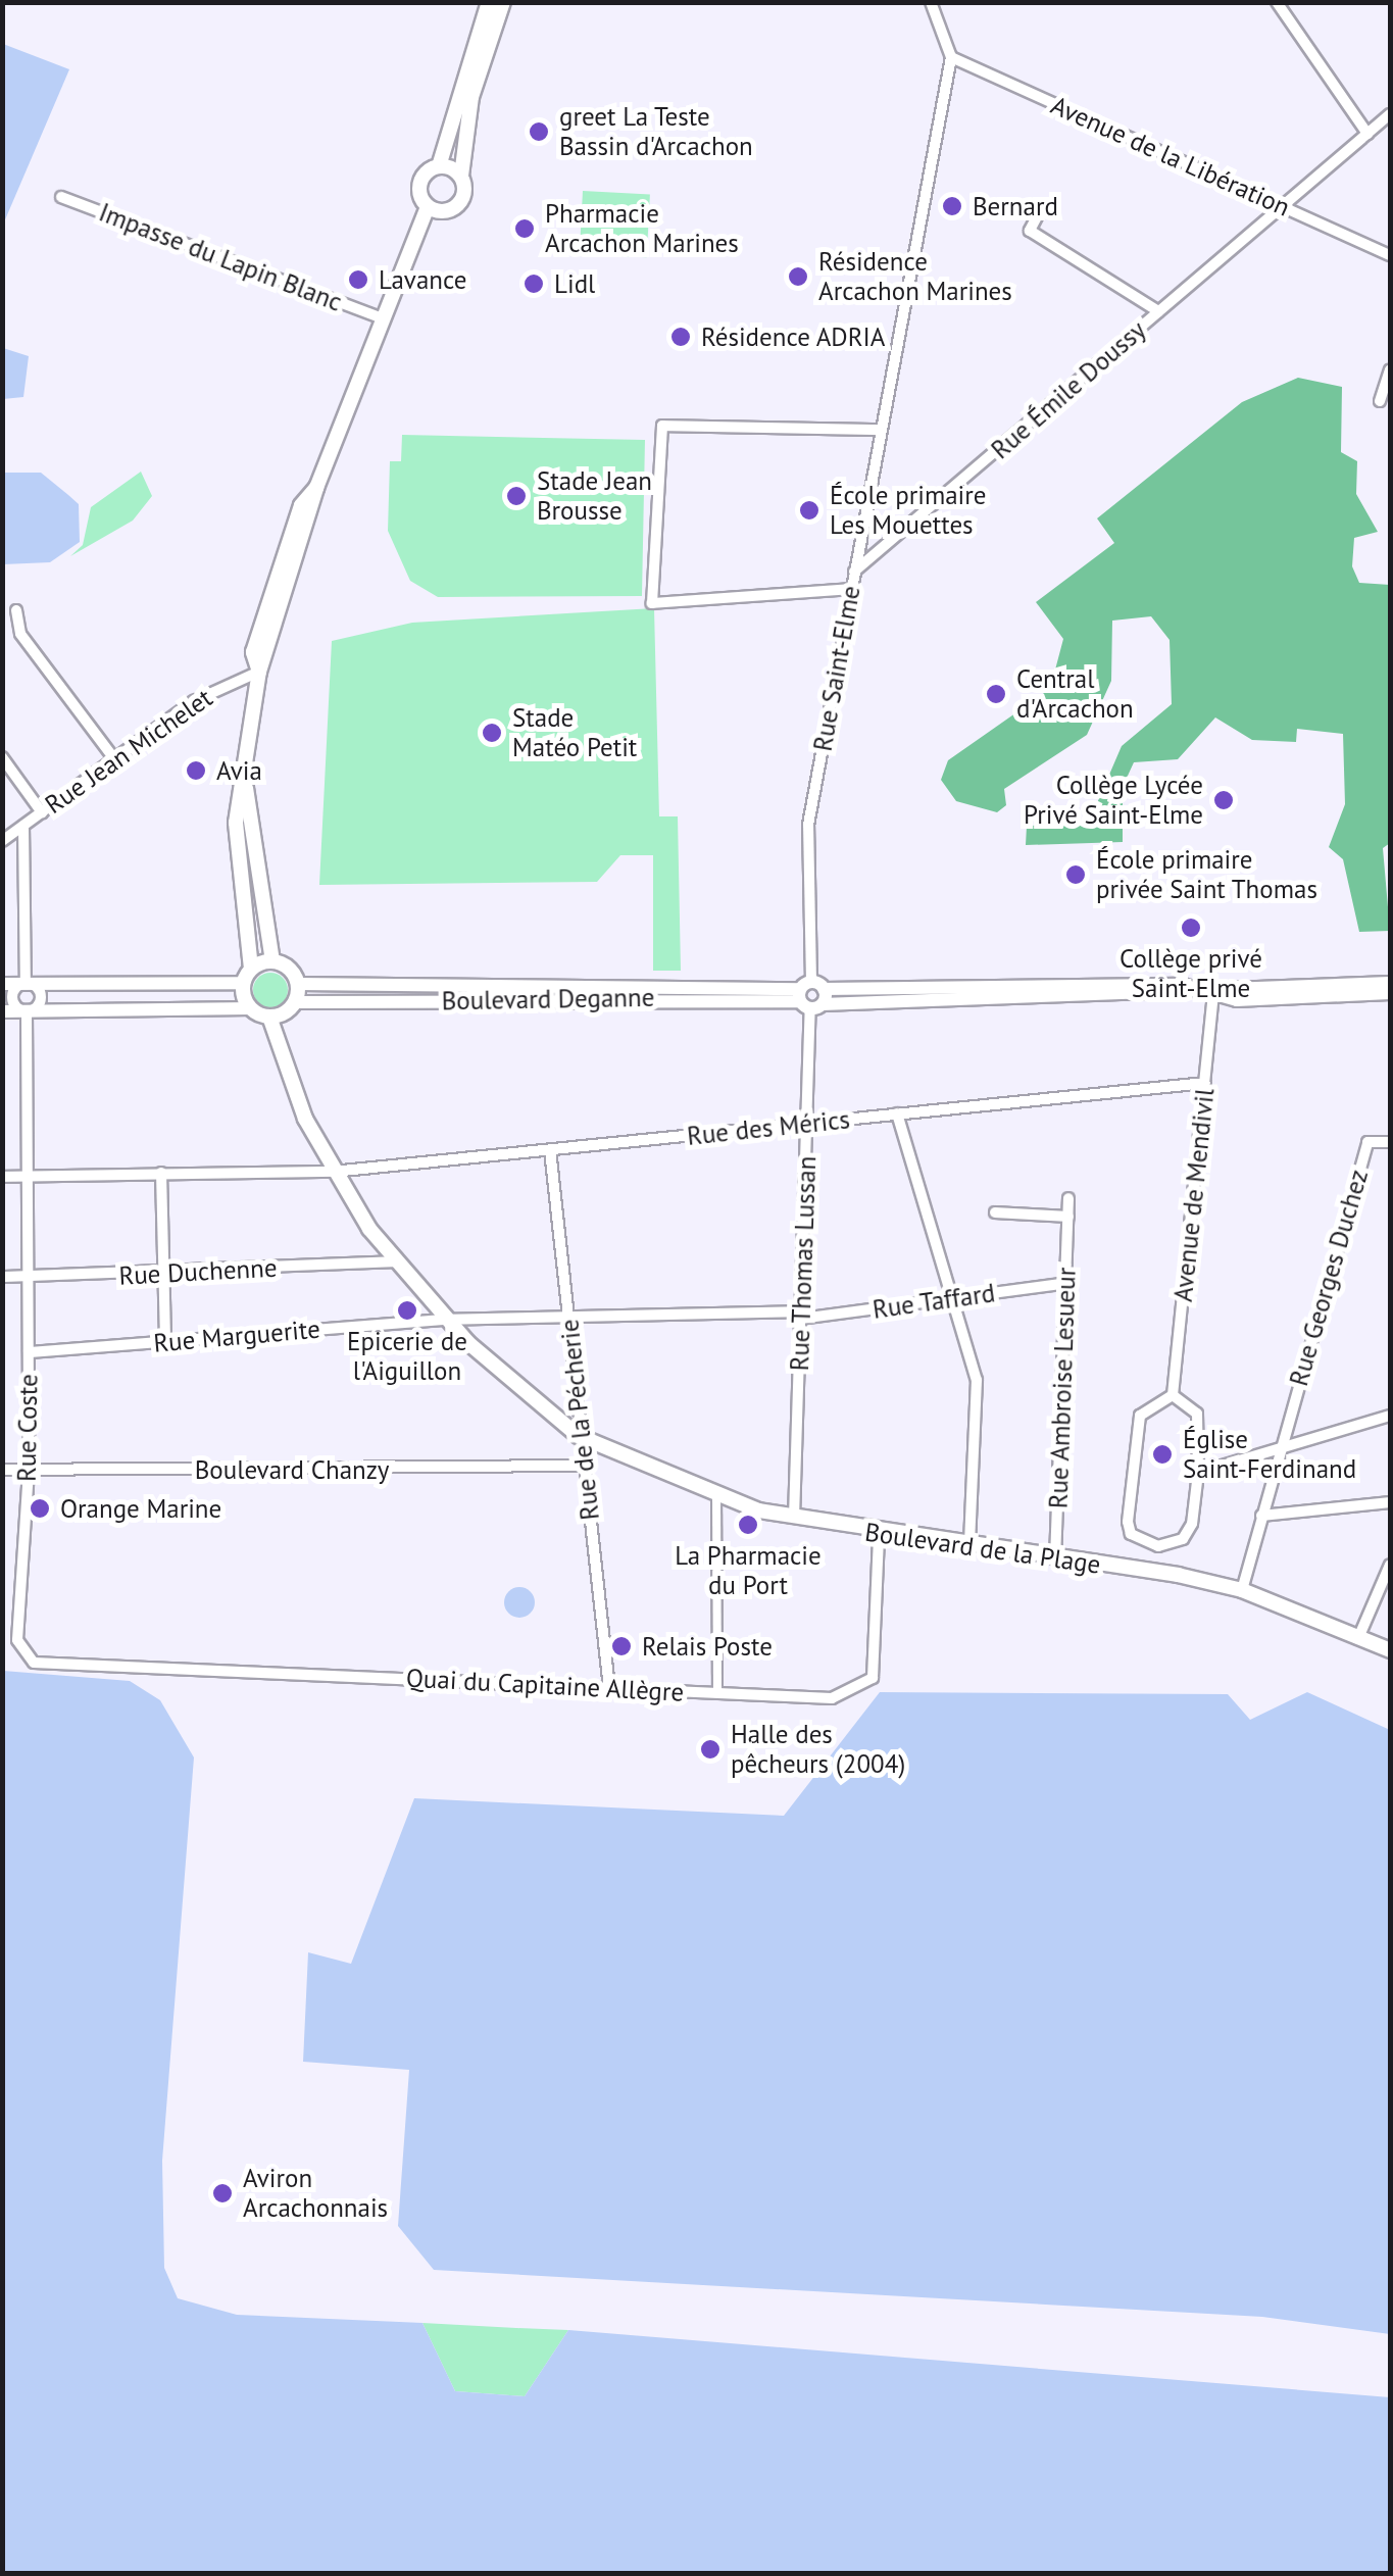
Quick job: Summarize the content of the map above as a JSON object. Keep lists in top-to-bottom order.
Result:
{
  "streets": {
    "main road": ["Boulevard de la Plage"],
    "street": [
      "Avenue de la Libération",
      "Impasse du Lapin Blanc",
      "Rue Émile Doussy",
      "Rue Saint-Elme",
      "Rue Jean Michelet",
      "Boulevard Deganne",
      "Rue des Mérics",
      "Avenue de Mendivil",
      "Rue Thomas Lussan",
      "Rue Duchenne",
      "Rue Georges Duchez",
      "Rue Taffard",
      "Rue Marguerite",
      "Rue Ambroise Lesueur",
      "Rue de la Pécherie",
      "Rue Coste",
      "Boulevard Chanzy",
      "Quai du Capitaine Allègre"
    ]
  },
  "crossings": [
    ["Avenue de la Libération", "Rue Émile Doussy"],
    ["Avenue de la Libération", "Rue Saint-Elme"],
    ["Rue Émile Doussy", "Rue Saint-Elme"],
    ["Rue Saint-Elme", "Boulevard Deganne"],
    ["Rue Saint-Elme", "Rue Thomas Lussan"],
    ["Boulevard Deganne", "Avenue de Mendivil"],
    ["Boulevard Deganne", "Rue Thomas Lussan"],
    ["Boulevard Deganne", "Boulevard de la Plage"],
    ["Rue des Mérics", "Avenue de Mendivil"],
    ["Rue des Mérics", "Rue Thomas Lussan"],
    ["Rue des Mérics", "Rue de la Pécherie"],
    ["Rue des Mérics", "Rue Coste"],
    ["Rue des Mérics", "Boulevard de la Plage"],
    ["Rue Thomas Lussan", "Rue Taffard"],
    ["Rue Thomas Lussan", "Boulevard de la Plage"],
    ["Rue Duchenne", "Rue Coste"],
    ["Rue Duchenne", "Boulevard de la Plage"],
    ["Rue Georges Duchez", "Boulevard de la Plage"],
    ["Rue Taffard", "Rue Marguerite"],
    ["Rue Taffard", "Rue Ambroise Lesueur"],
    ["Rue Taffard", "Rue de la Pécherie"],
    ["Rue Marguerite", "Rue de la Pécherie"],
    ["Rue Marguerite", "Rue Coste"],
    ["Rue Marguerite", "Boulevard de la Plage"],
    ["Rue Ambroise Lesueur", "Boulevard de la Plage"],
    ["Rue de la Pécherie", "Boulevard Chanzy"],
    ["Rue de la Pécherie", "Boulevard de la Plage"],
    ["Rue de la Pécherie", "Quai du Capitaine Allègre"],
    ["Rue Coste", "Boulevard Chanzy"],
    ["Rue Coste", "Quai du Capitaine Allègre"],
    ["Boulevard de la Plage", "Quai du Capitaine Allègre"]
  ],
  "places": [
    "greet La Teste Bassin d'Arcachon",
    "Bernard",
    "Pharmacie Arcachon Marines",
    "Résidence Arcachon Marines",
    "Lavance",
    "Lidl",
    "Résidence ADRIA",
    "Stade Jean Brousse",
    "École primaire Les Mouettes",
    "Central d'Arcachon",
    "Stade Matéo Petit",
    "Avia",
    "Collège Lycée Privé Saint-Elme",
    "École primaire privée Saint Thomas",
    "Collège privé Saint-Elme",
    "Epicerie de l'Aiguillon",
    "Église Saint-Ferdinand",
    "Orange Marine",
    "La Pharmacie du Port",
    "Relais Poste",
    "Halle des pêcheurs (2004)",
    "Aviron Arcachonnais"
  ]
}
